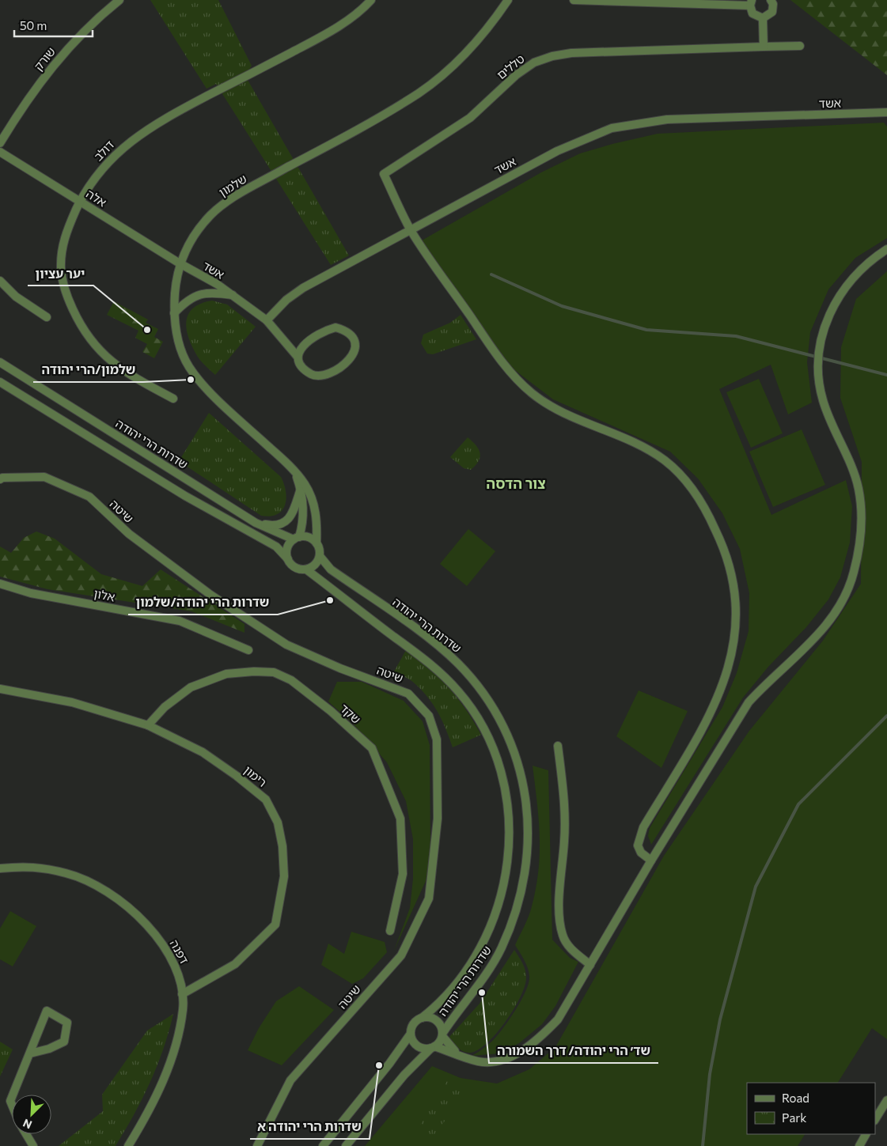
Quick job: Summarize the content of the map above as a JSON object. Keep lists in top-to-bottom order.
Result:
{
  "streets": {
    "street": [
      "שורק",
      "טללים",
      "אשד",
      "דולב",
      "שלמון",
      "אלה",
      "שדרות הרי יהודה",
      "שיטה",
      "אלון",
      "שקד",
      "רימון",
      "דפנה"
    ]
  },
  "crossings": [
    ["טללים", "אשד"],
    ["אשד", "שלמון"],
    ["אשד", "אלה"],
    ["דולב", "אלה"],
    ["שלמון", "אלה"],
    ["שלמון", "שדרות הרי יהודה"],
    ["שקד", "רימון"],
    ["רימון", "דפנה"]
  ],
  "districts": ["צור הדסה"],
  "places": [
    "יער עציון",
    "שלמון/הרי יהודה",
    "שדרות הרי יהודה/שלמון",
    "שד׳ הרי יהודה/ דרך השמורה",
    "שדרות הרי יהודה א"
  ],
  "legend": ["Road", "Park"],
  "scale_bar": "50 m",
  "north": "bottom left"
}
